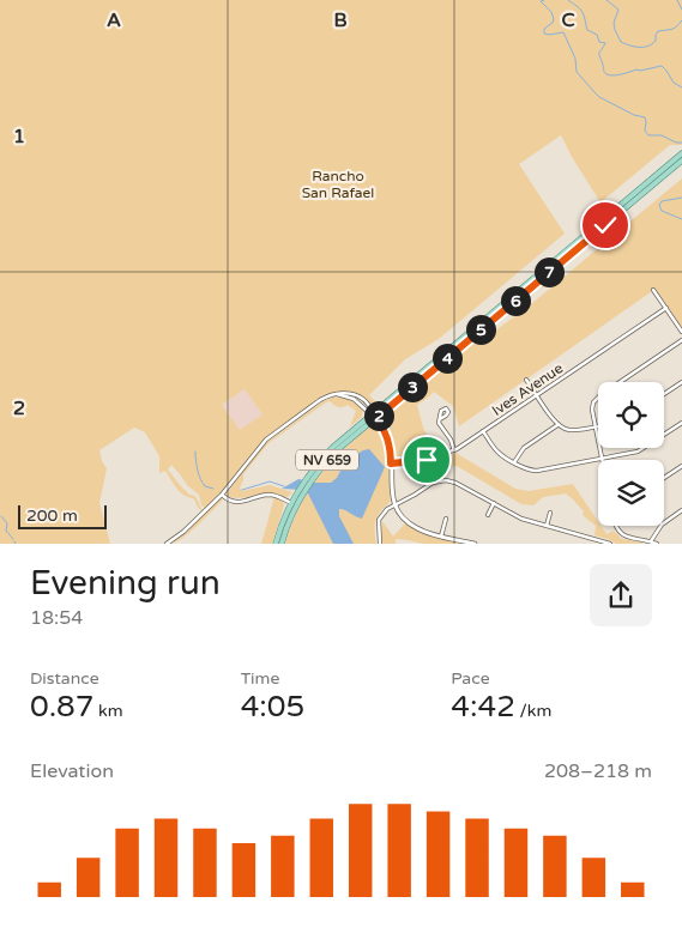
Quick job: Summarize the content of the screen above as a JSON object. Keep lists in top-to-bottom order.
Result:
{
  "streets": {
    "main road": ["NV 659"],
    "street": ["Ives Avenue"]
  },
  "parks": ["Rancho San Rafael"],
  "scale_bar": "200 m",
  "page": {
    "pins": [
      "7",
      "6",
      "5",
      "4",
      "3",
      "2"
    ],
    "scale": "200 m",
    "heading": ["Evening run", "18:54"],
    "stats": [
      ["Distance", "0.87 km"],
      ["Time", "4:05"],
      ["Pace", "4:42 /km"]
    ],
    "chart": ["Elevation", "208–218 m"]
  },
  "grid": {
    "columns": ["A", "B", "C"],
    "rows": ["1", "2"]
  }
}
